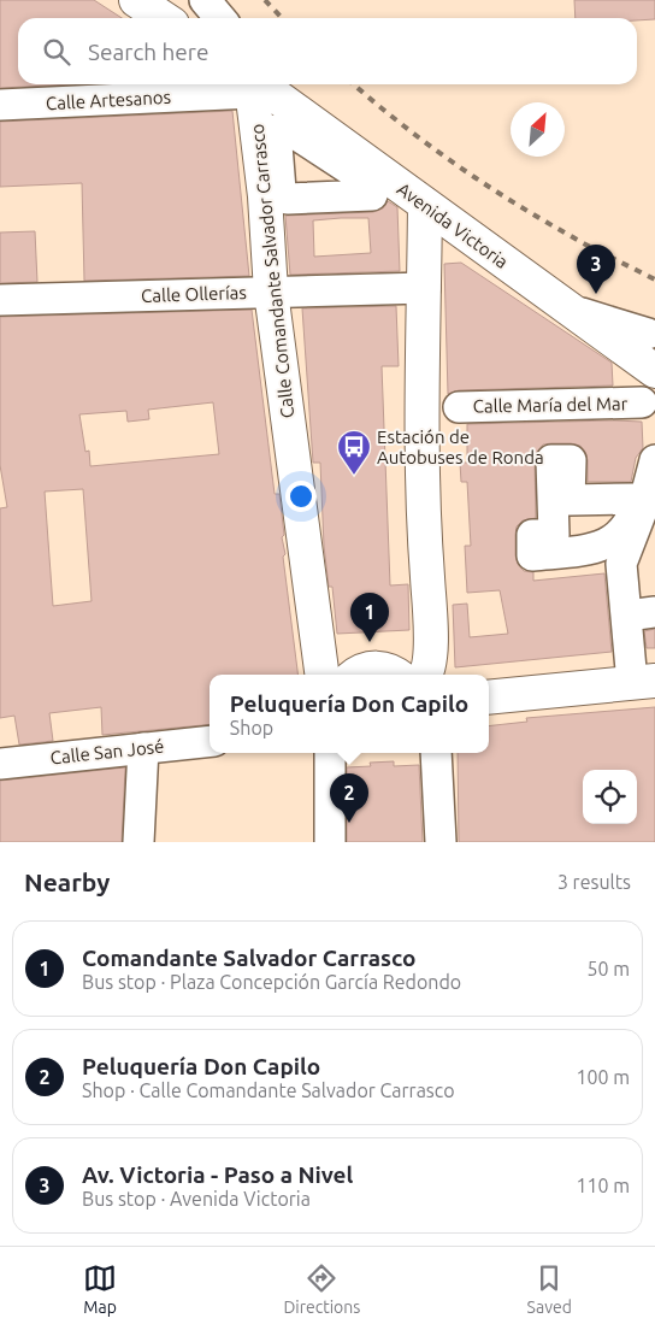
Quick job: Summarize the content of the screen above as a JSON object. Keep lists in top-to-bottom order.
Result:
{
  "streets": {
    "main road": ["Avenida Victoria", "Calle Comandante Salvador Carrasco"],
    "street": [
      "Calle Artesanos",
      "Calle Ollerías",
      "Calle María del Mar",
      "Calle San José"
    ]
  },
  "crossings": [
    ["Calle Comandante Salvador Carrasco", "Calle Ollerías"]
  ],
  "places": {
    "bus stop": ["Estación de Autobuses de Ronda"]
  },
  "north": "top right",
  "page": {
    "search": "Search here",
    "pins": ["3", "1", "2"],
    "popup": ["Peluquería Don Capilo", "Shop"],
    "heading": ["Nearby", "3 results"],
    "list": [
      {
        "mark": "1",
        "name": "Comandante Salvador Carrasco",
        "note": "Bus stop · Plaza Concepción García Redondo",
        "value": "50 m"
      },
      {
        "mark": "2",
        "name": "Peluquería Don Capilo",
        "note": "Shop · Calle Comandante Salvador Carrasco",
        "value": "100 m"
      },
      {
        "mark": "3",
        "name": "Av. Victoria - Paso a Nivel",
        "note": "Bus stop · Avenida Victoria",
        "value": "110 m"
      }
    ],
    "nav": ["Map", "Directions", "Saved"]
  }
}
